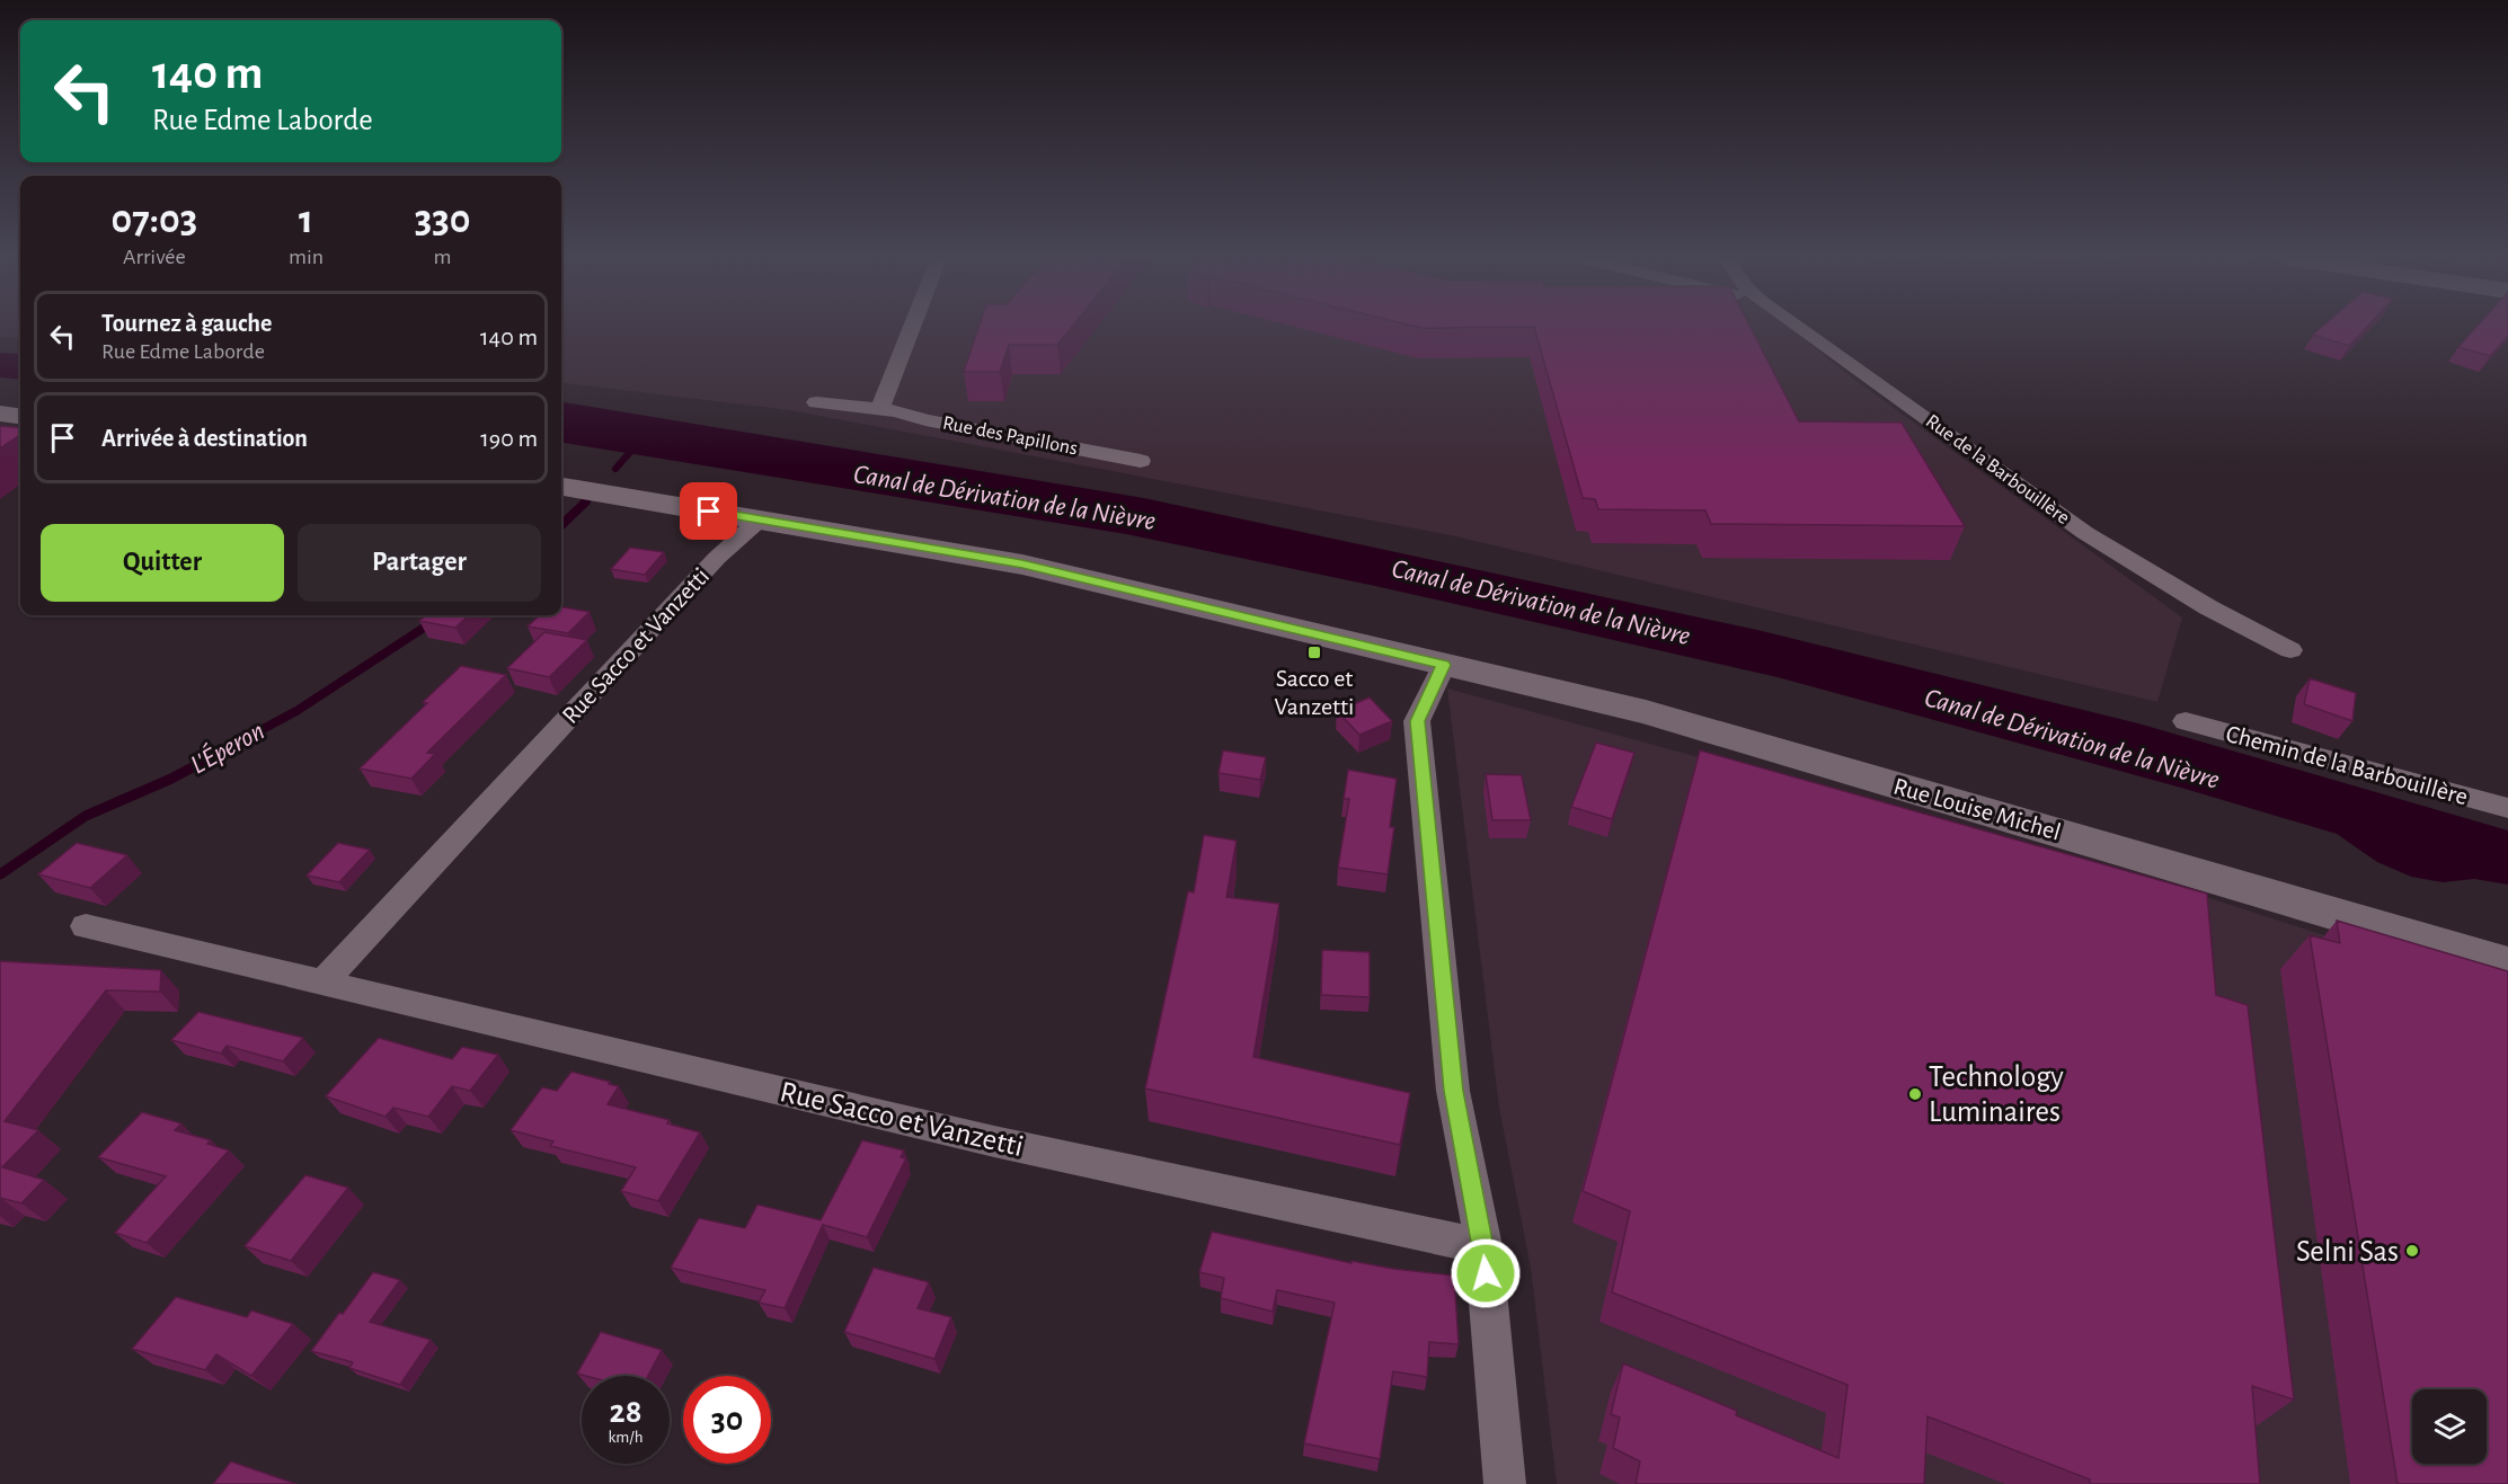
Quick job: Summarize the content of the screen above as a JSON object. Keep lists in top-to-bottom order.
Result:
{
  "streets": {
    "street": [
      "Rue des Papillons",
      "Rue de la Barbouillère",
      "Rue Sacco et Vanzetti",
      "Chemin de la Barbouillère",
      "Rue Louise Michel"
    ]
  },
  "crossings": [
    ["Rue Sacco et Vanzetti", "Rue Louise Michel"]
  ],
  "water": ["Canal de Dérivation de la Nièvre", "L'Éperon"],
  "places": {
    "transit": ["Sacco et Vanzetti"],
    "other": ["Technology Luminaires", "Selni Sas"]
  },
  "page": {
    "turn": ["140 m", "Rue Edme Laborde"],
    "eta": [
      "07:03",
      "Arrivée",
      "1",
      "min",
      "330",
      "m"
    ],
    "list": [
      {
        "name": "Tournez à gauche",
        "note": "Rue Edme Laborde",
        "value": "140 m"
      },
      {
        "name": "Arrivée à destination",
        "value": "190 m"
      }
    ],
    "buttons": ["Quitter", "Partager"],
    "speed": "28 km/h",
    "limit": "30"
  }
}
